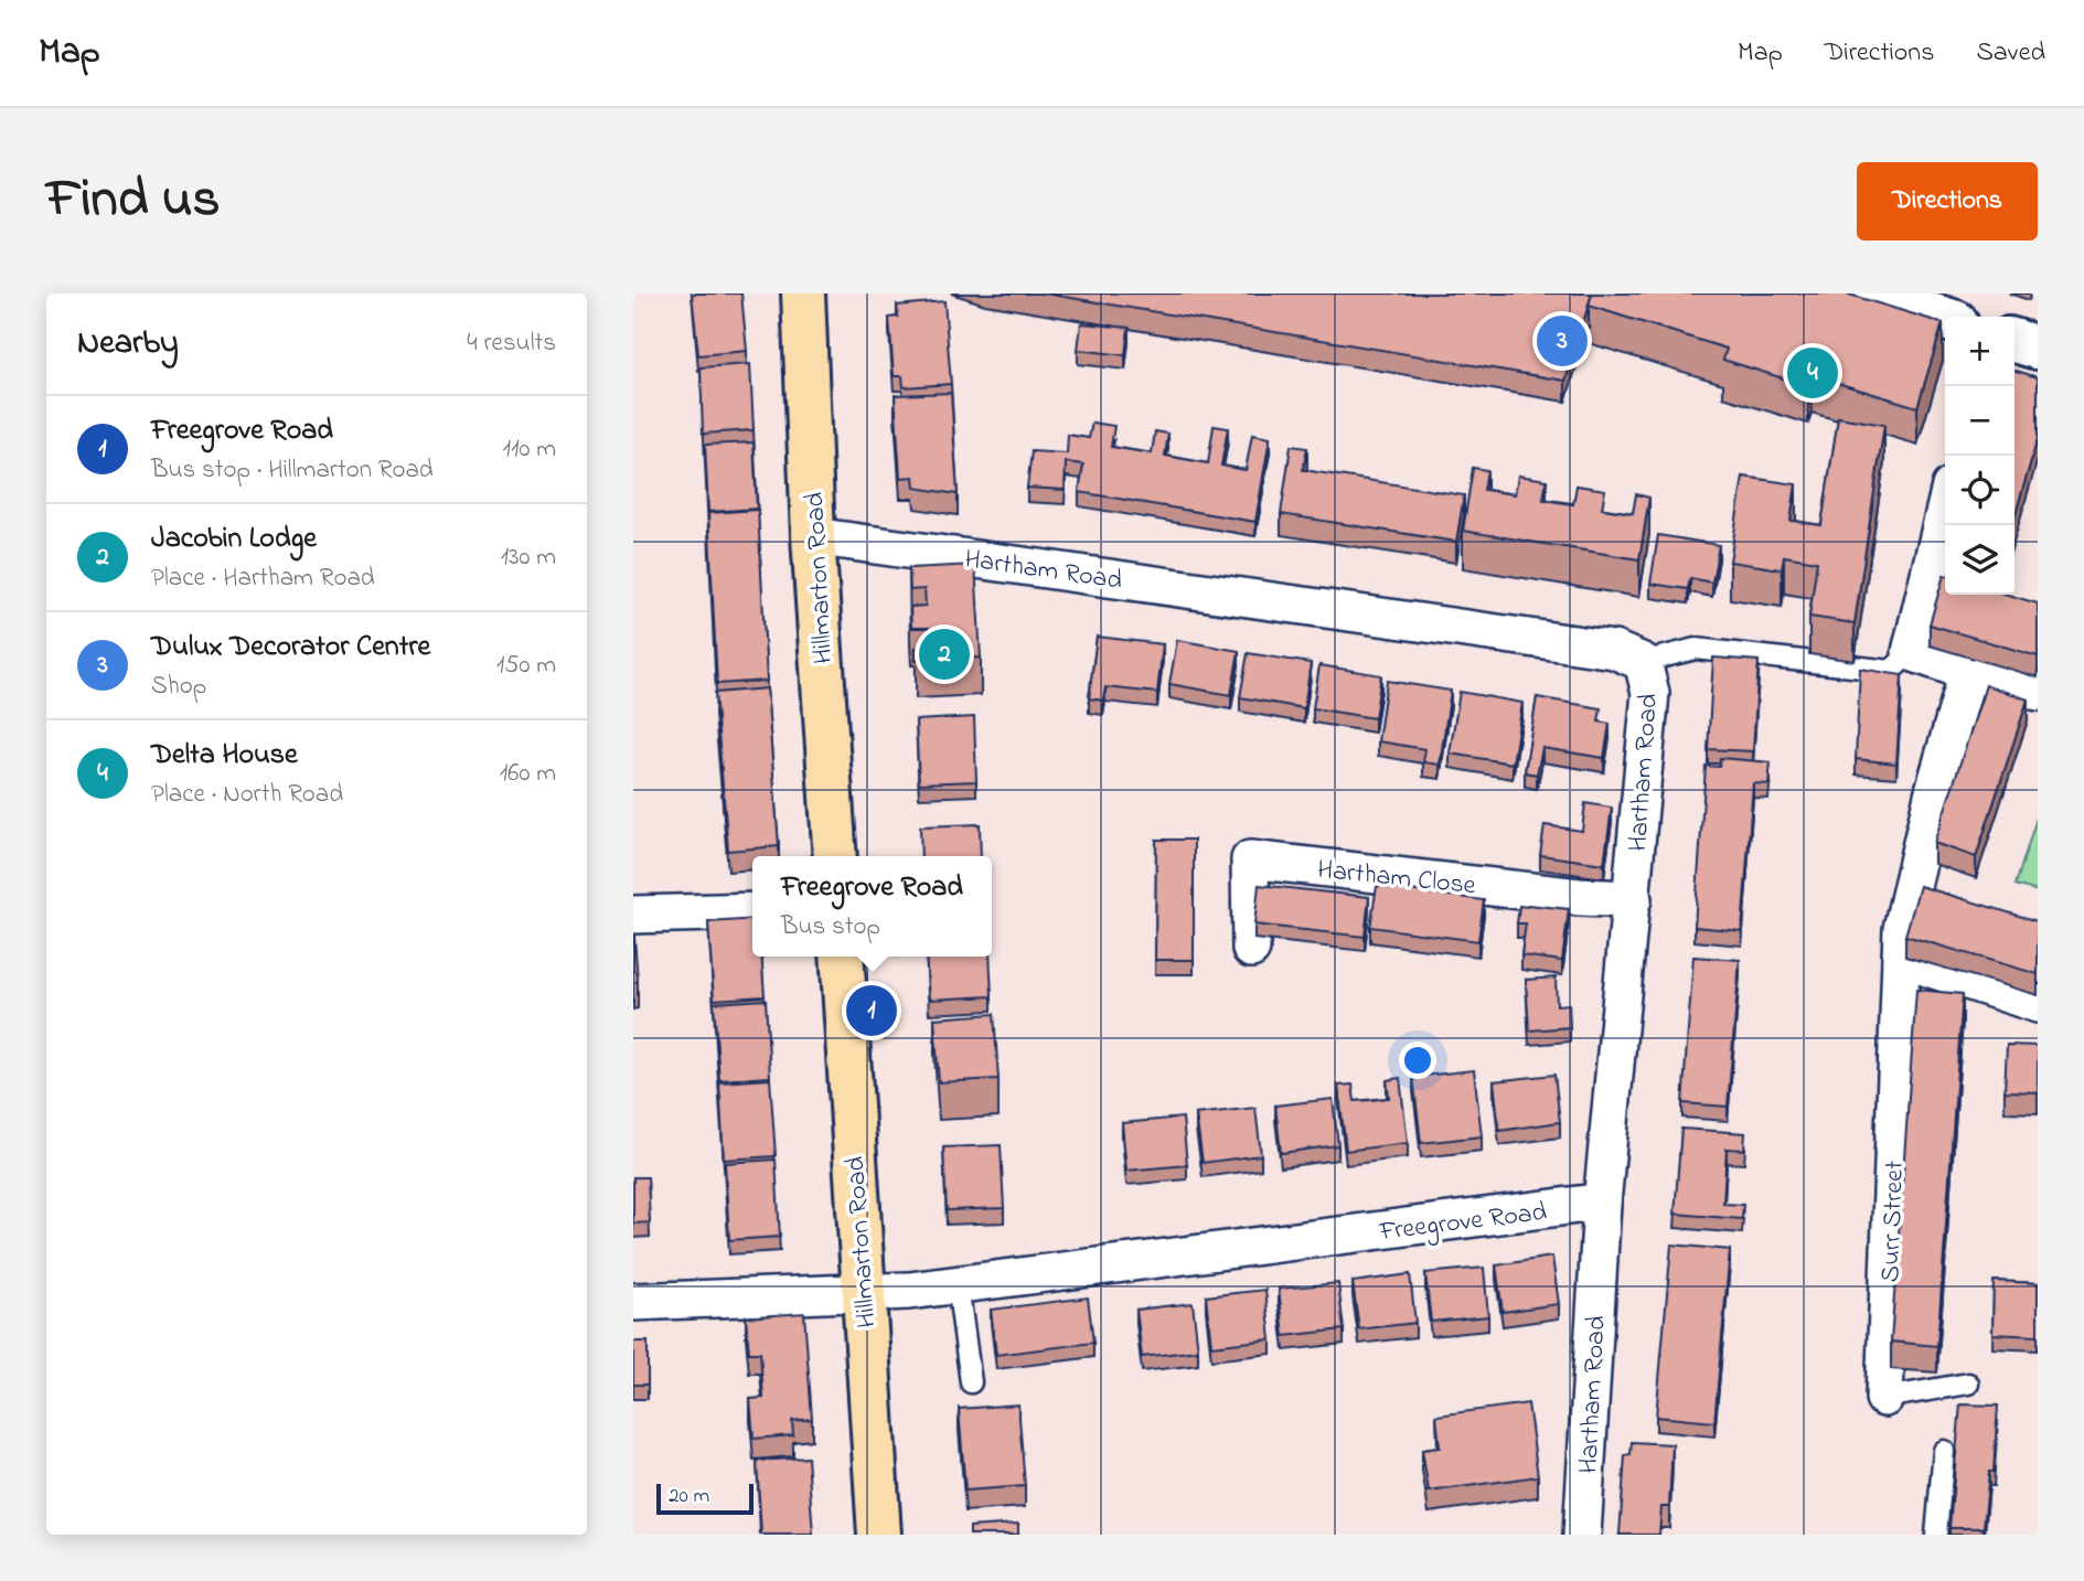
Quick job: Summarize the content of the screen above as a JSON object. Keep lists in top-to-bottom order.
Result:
{
  "streets": {
    "main road": ["Hillmarton Road"],
    "street": [
      "Hartham Road",
      "Hartham Close",
      "Freegrove Road",
      "Surr Street"
    ]
  },
  "crossings": [
    ["Hartham Road", "Hillmarton Road"],
    ["Hartham Road", "Hartham Close"],
    ["Hartham Road", "Freegrove Road"],
    ["Hillmarton Road", "Freegrove Road"]
  ],
  "scale_bar": "20 m",
  "page": {
    "header": "Map",
    "nav": ["Map", "Directions", "Saved"],
    "title": "Find us",
    "buttons": "Directions",
    "heading": ["Nearby", "4 results"],
    "pins": [
      "3",
      "4",
      "2",
      "1"
    ],
    "map_buttons": ["+", "−"],
    "list": [
      {
        "mark": "1",
        "name": "Freegrove Road",
        "note": "Bus stop · Hillmarton Road",
        "value": "110 m"
      },
      {
        "mark": "2",
        "name": "Jacobin Lodge",
        "note": "Place · Hartham Road",
        "value": "130 m"
      },
      {
        "mark": "3",
        "name": "Dulux Decorator Centre",
        "note": "Shop",
        "value": "150 m"
      },
      {
        "mark": "4",
        "name": "Delta House",
        "note": "Place · North Road",
        "value": "160 m"
      }
    ],
    "popup": ["Freegrove Road", "Bus stop"],
    "scale": "20 m"
  }
}
